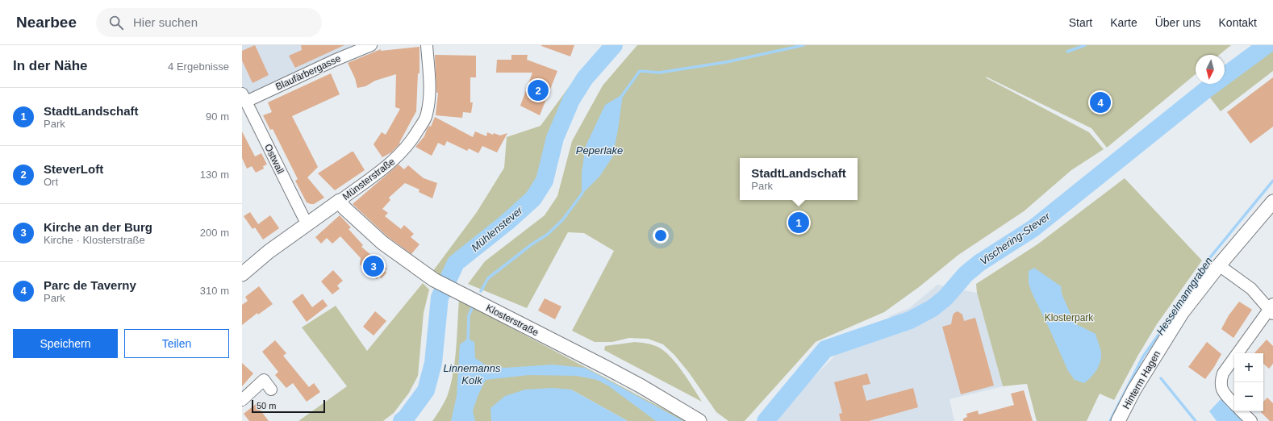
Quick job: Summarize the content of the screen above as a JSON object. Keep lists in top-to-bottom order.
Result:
{
  "streets": {
    "street": [
      "Blaufärbergasse",
      "Ostwall",
      "Münsterstraße",
      "Klosterstraße",
      "Hinterm Hagen"
    ]
  },
  "crossings": [
    ["Blaufärbergasse", "Ostwall"],
    ["Ostwall", "Münsterstraße"],
    ["Münsterstraße", "Klosterstraße"]
  ],
  "water": [
    "Peperlake",
    "Mühlenstever",
    "Vischering-Stever",
    "Hesselmanngraben",
    "Linnemanns Kolk"
  ],
  "parks": ["Klosterpark"],
  "scale_bar": "50 m",
  "north": "bottom",
  "page": {
    "header": "Nearbee",
    "search": "Hier suchen",
    "nav": [
      "Start",
      "Karte",
      "Über uns",
      "Kontakt"
    ],
    "heading": ["In der Nähe", "4 Ergebnisse"],
    "pins": [
      "2",
      "4",
      "1",
      "3"
    ],
    "list": [
      {
        "mark": "1",
        "name": "StadtLandschaft",
        "note": "Park",
        "value": "90 m"
      },
      {
        "mark": "2",
        "name": "SteverLoft",
        "note": "Ort",
        "value": "130 m"
      },
      {
        "mark": "3",
        "name": "Kirche an der Burg",
        "note": "Kirche · Klosterstraße",
        "value": "200 m"
      },
      {
        "mark": "4",
        "name": "Parc de Taverny",
        "note": "Park",
        "value": "310 m"
      }
    ],
    "popup": ["StadtLandschaft", "Park"],
    "buttons": ["Speichern", "Teilen"],
    "map_buttons": ["+", "−"],
    "scale": "50 m"
  }
}
